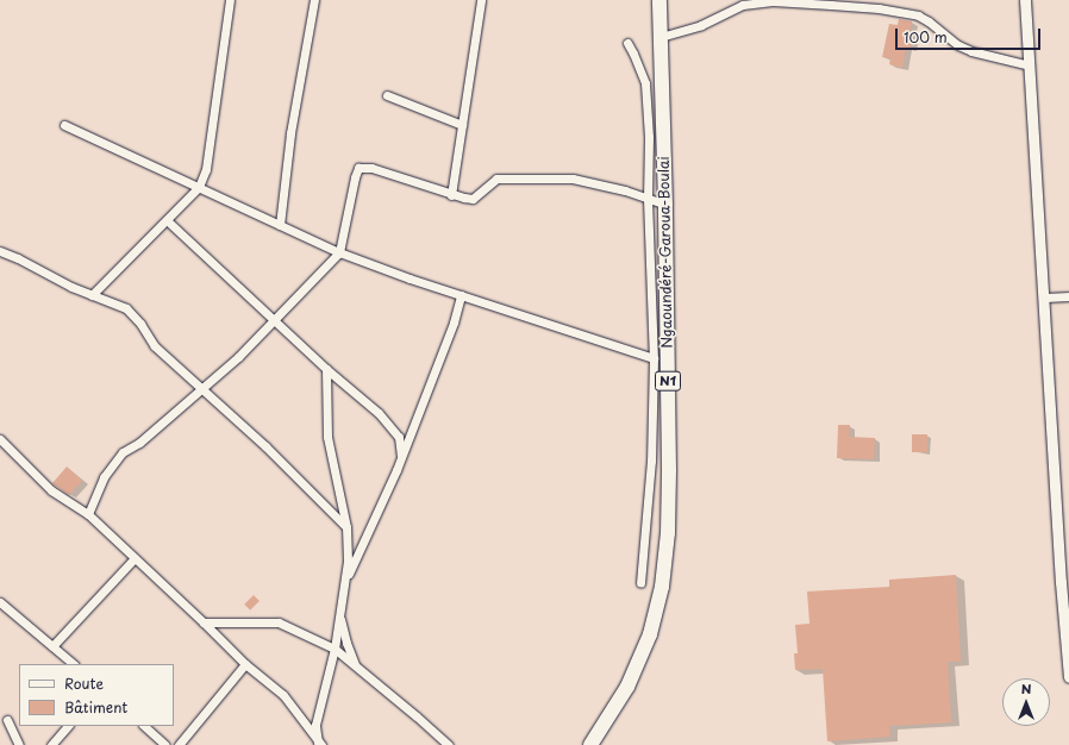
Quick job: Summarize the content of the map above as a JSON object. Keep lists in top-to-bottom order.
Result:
{
  "streets": {
    "highway": ["Ngaoundéré-Garoua-Boulai", "N1"]
  },
  "legend": ["Route", "Bâtiment"],
  "scale_bar": "100 m",
  "north": "top"
}
